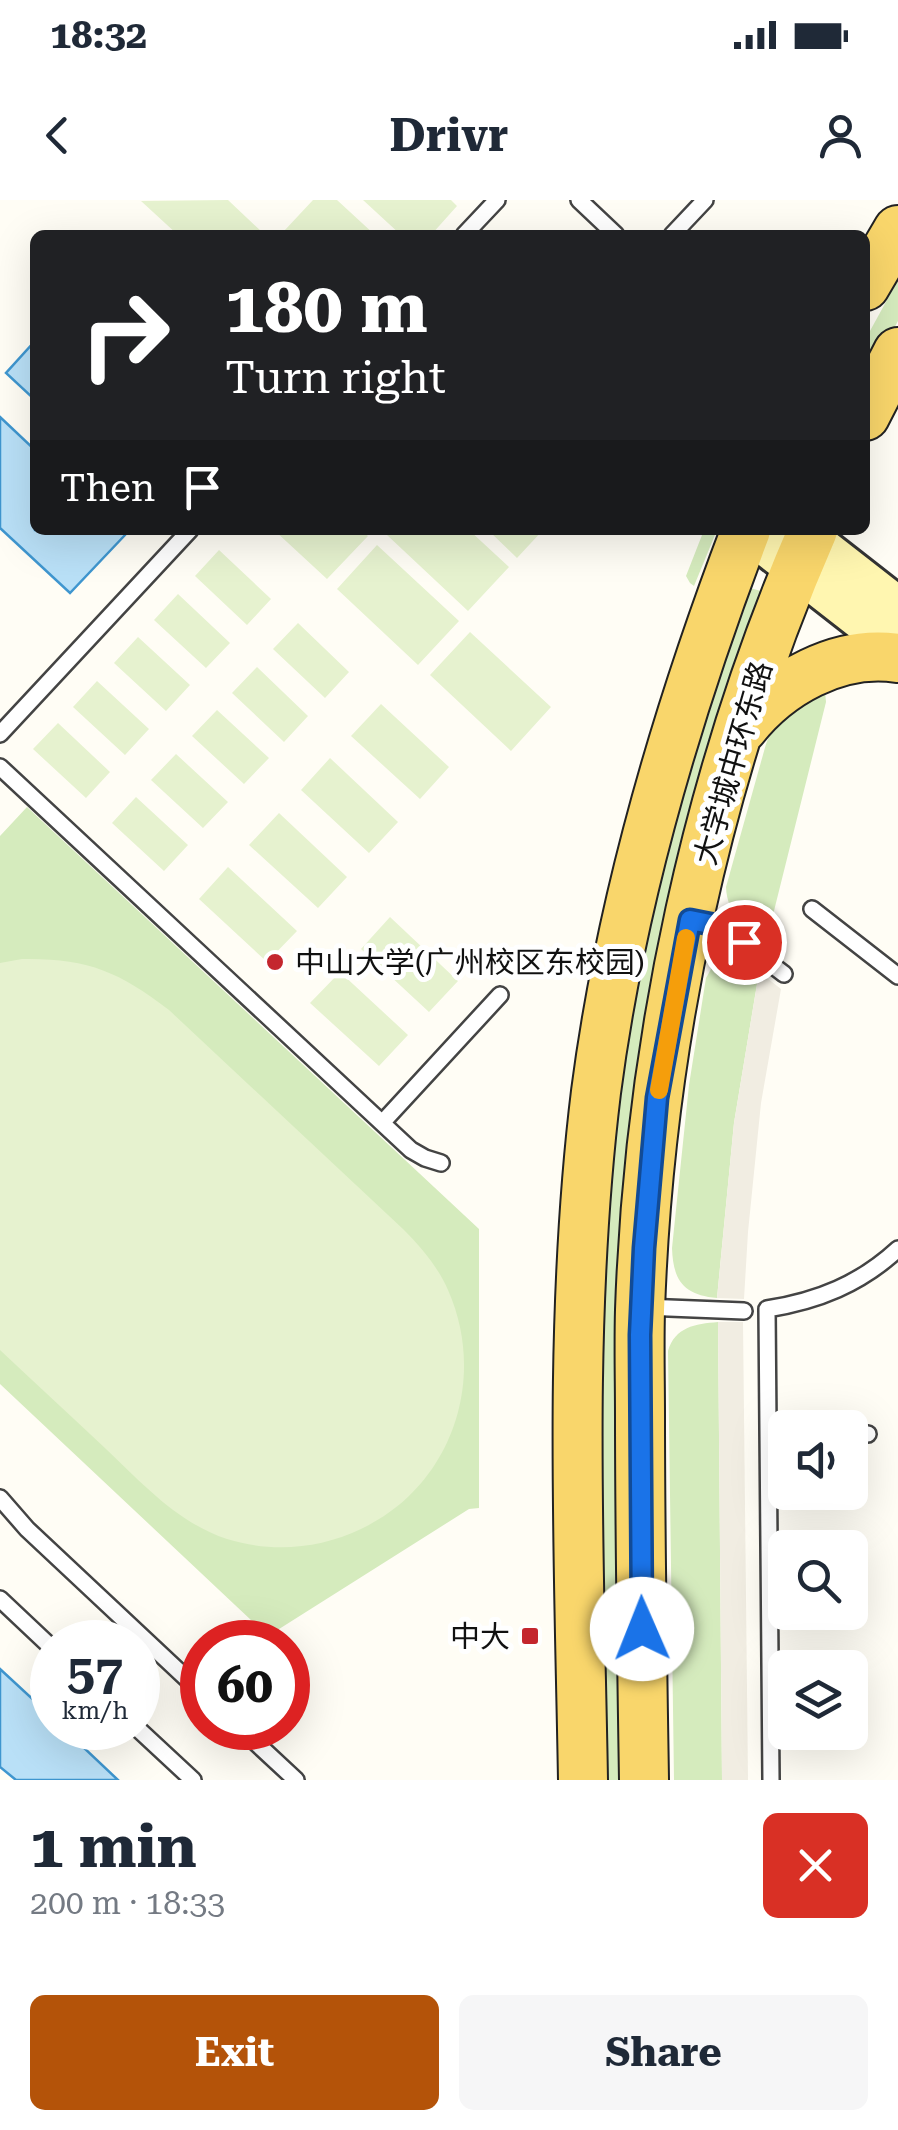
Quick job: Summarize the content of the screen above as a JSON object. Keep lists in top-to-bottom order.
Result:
{
  "streets": {
    "main road": ["大学城中环东路"]
  },
  "places": {
    "other": ["中山大学(广州校区东校园)"],
    "transit": ["中大"]
  },
  "page": {
    "status": "18:32",
    "header": "Drivr",
    "turn": ["180 m", "Turn right"],
    "then": "Then",
    "speed": "57 km/h",
    "limit": "60",
    "heading": ["1 min", "200 m · 18:33"],
    "buttons": ["Exit", "Share"]
  }
}
